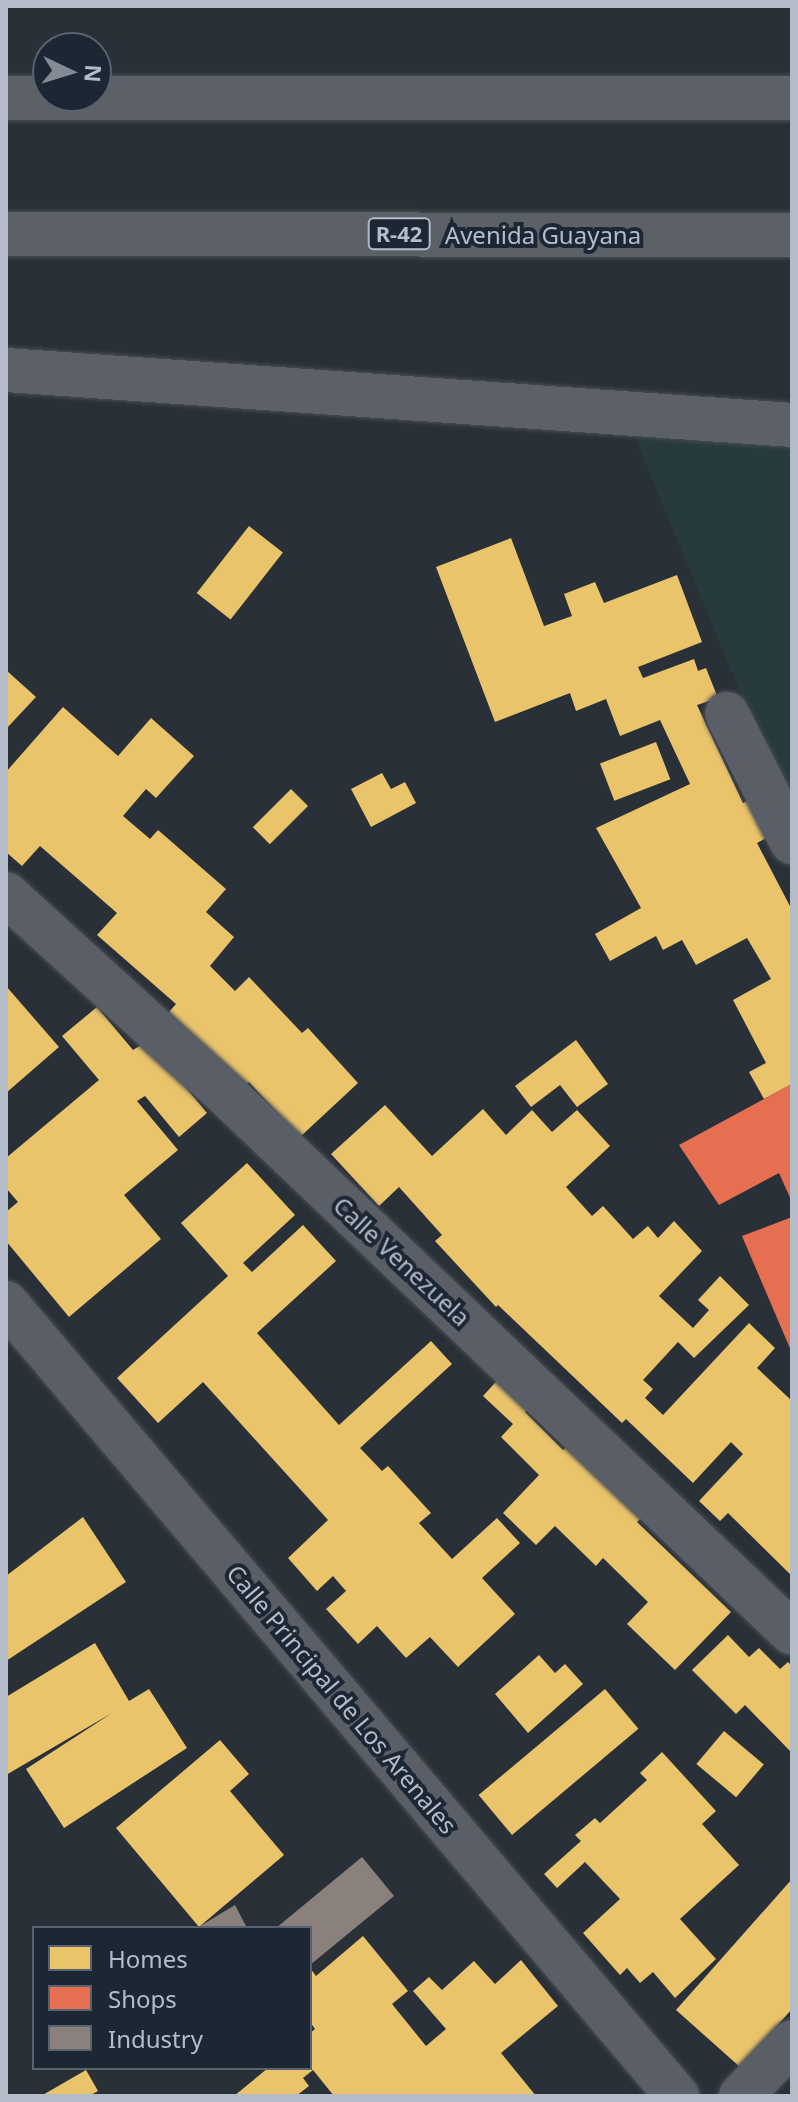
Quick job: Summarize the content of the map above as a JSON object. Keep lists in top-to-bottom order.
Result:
{
  "streets": {
    "main road": ["R-42", "Avenida Guayana"],
    "street": ["Calle Venezuela", "Calle Principal de Los Arenales"]
  },
  "legend": ["Homes", "Shops", "Industry"],
  "north": "right"
}
